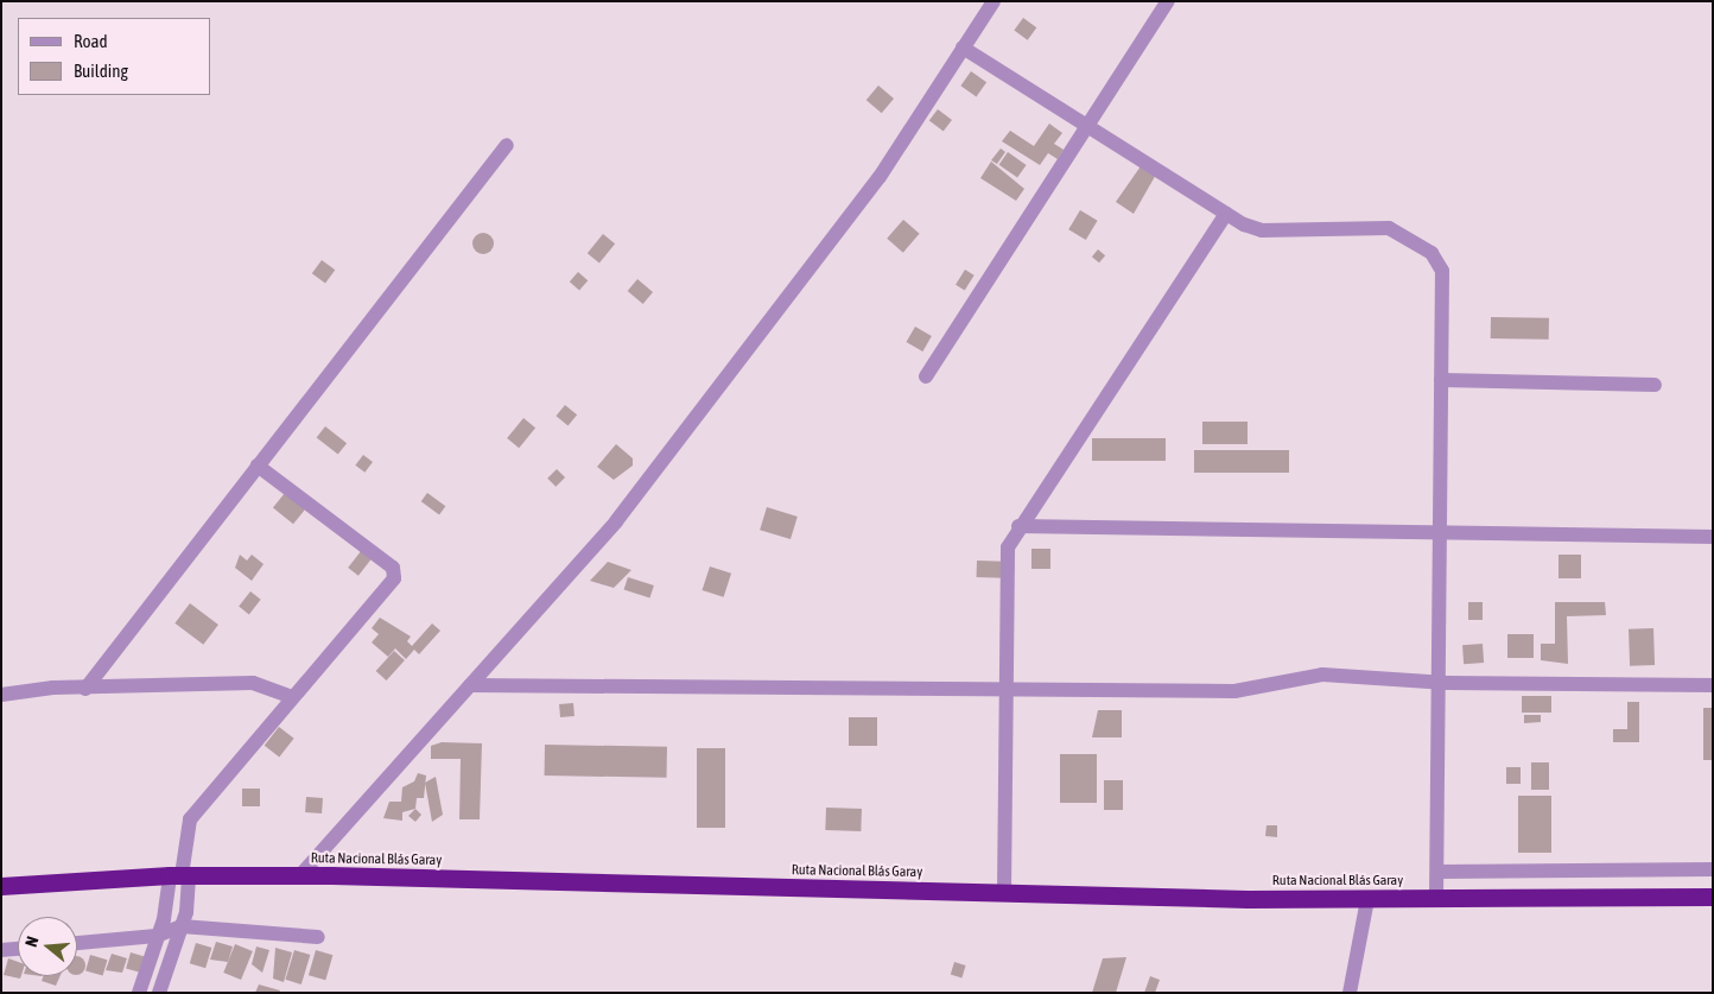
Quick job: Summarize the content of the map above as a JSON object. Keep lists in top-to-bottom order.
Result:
{
  "streets": {
    "highway": ["Ruta Nacional Blás Garay"]
  },
  "legend": ["Road", "Building"],
  "north": "left"
}
